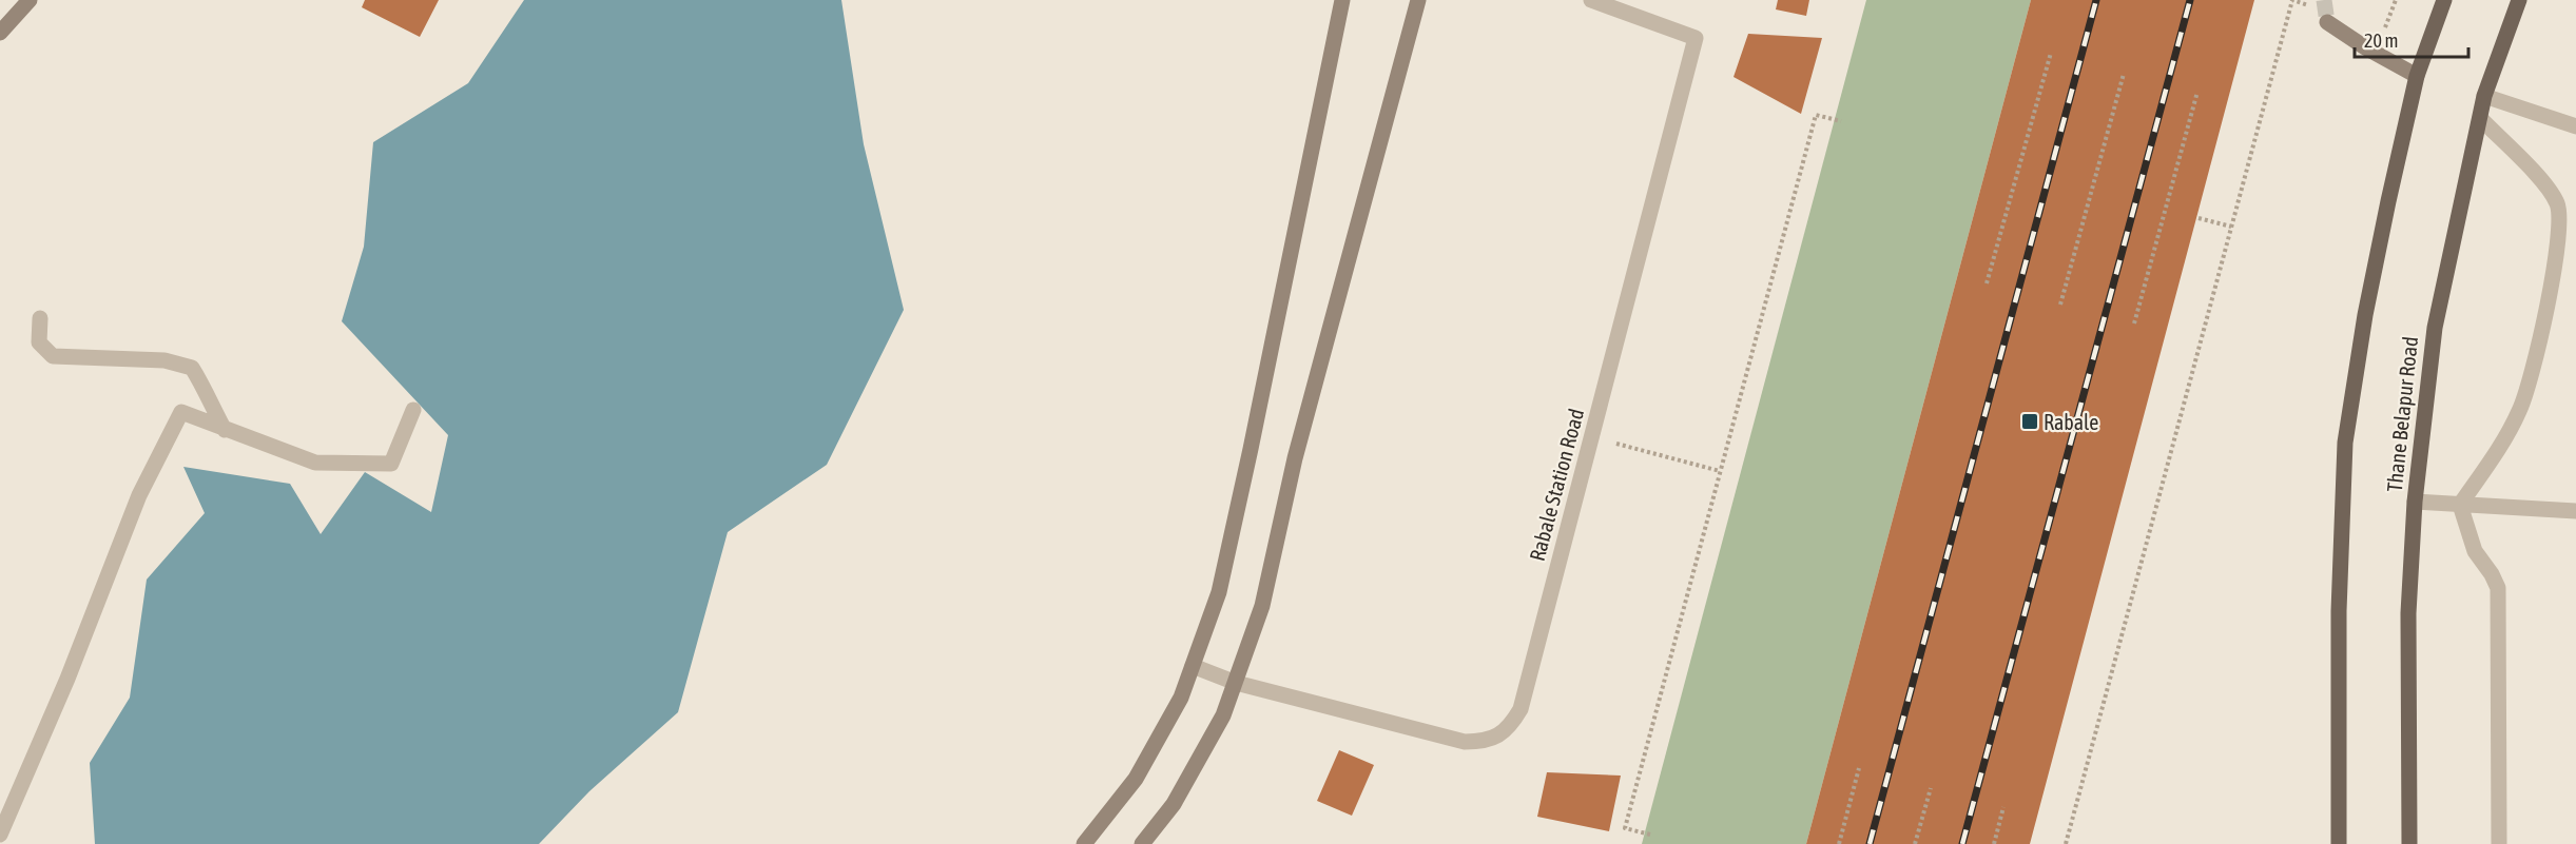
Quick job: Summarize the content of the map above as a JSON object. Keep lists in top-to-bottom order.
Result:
{
  "streets": {
    "main road": ["Thane Belapur Road"],
    "street": ["Rabale Station Road"]
  },
  "places": {
    "transit": ["Rabale"]
  },
  "scale_bar": "20 m"
}
